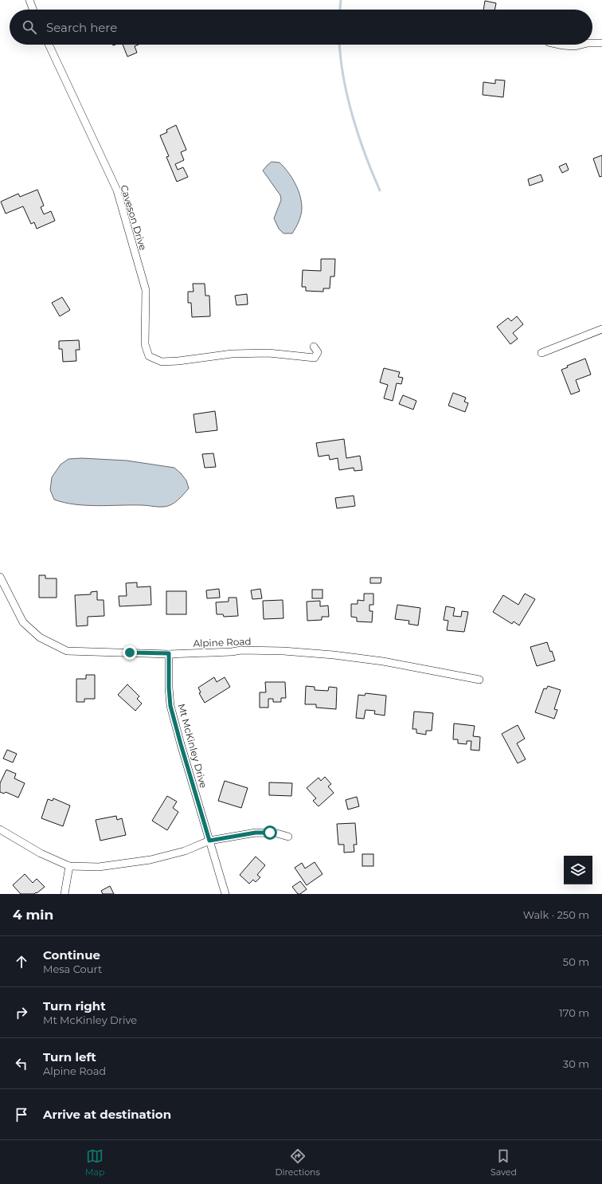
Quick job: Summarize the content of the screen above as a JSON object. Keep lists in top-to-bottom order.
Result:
{
  "streets": {
    "street": ["Caveson Drive", "Alpine Road", "Mt McKinley Drive"]
  },
  "crossings": [
    ["Alpine Road", "Mt McKinley Drive"]
  ],
  "page": {
    "search": "Search here",
    "heading": ["4 min", "Walk · 250 m"],
    "list": [
      ["Continue", "Mesa Court", "50 m"],
      ["Turn right", "Mt McKinley Drive", "170 m"],
      ["Turn left", "Alpine Road", "30 m"],
      "Arrive at destination"
    ],
    "nav": ["Map", "Directions", "Saved"]
  }
}
